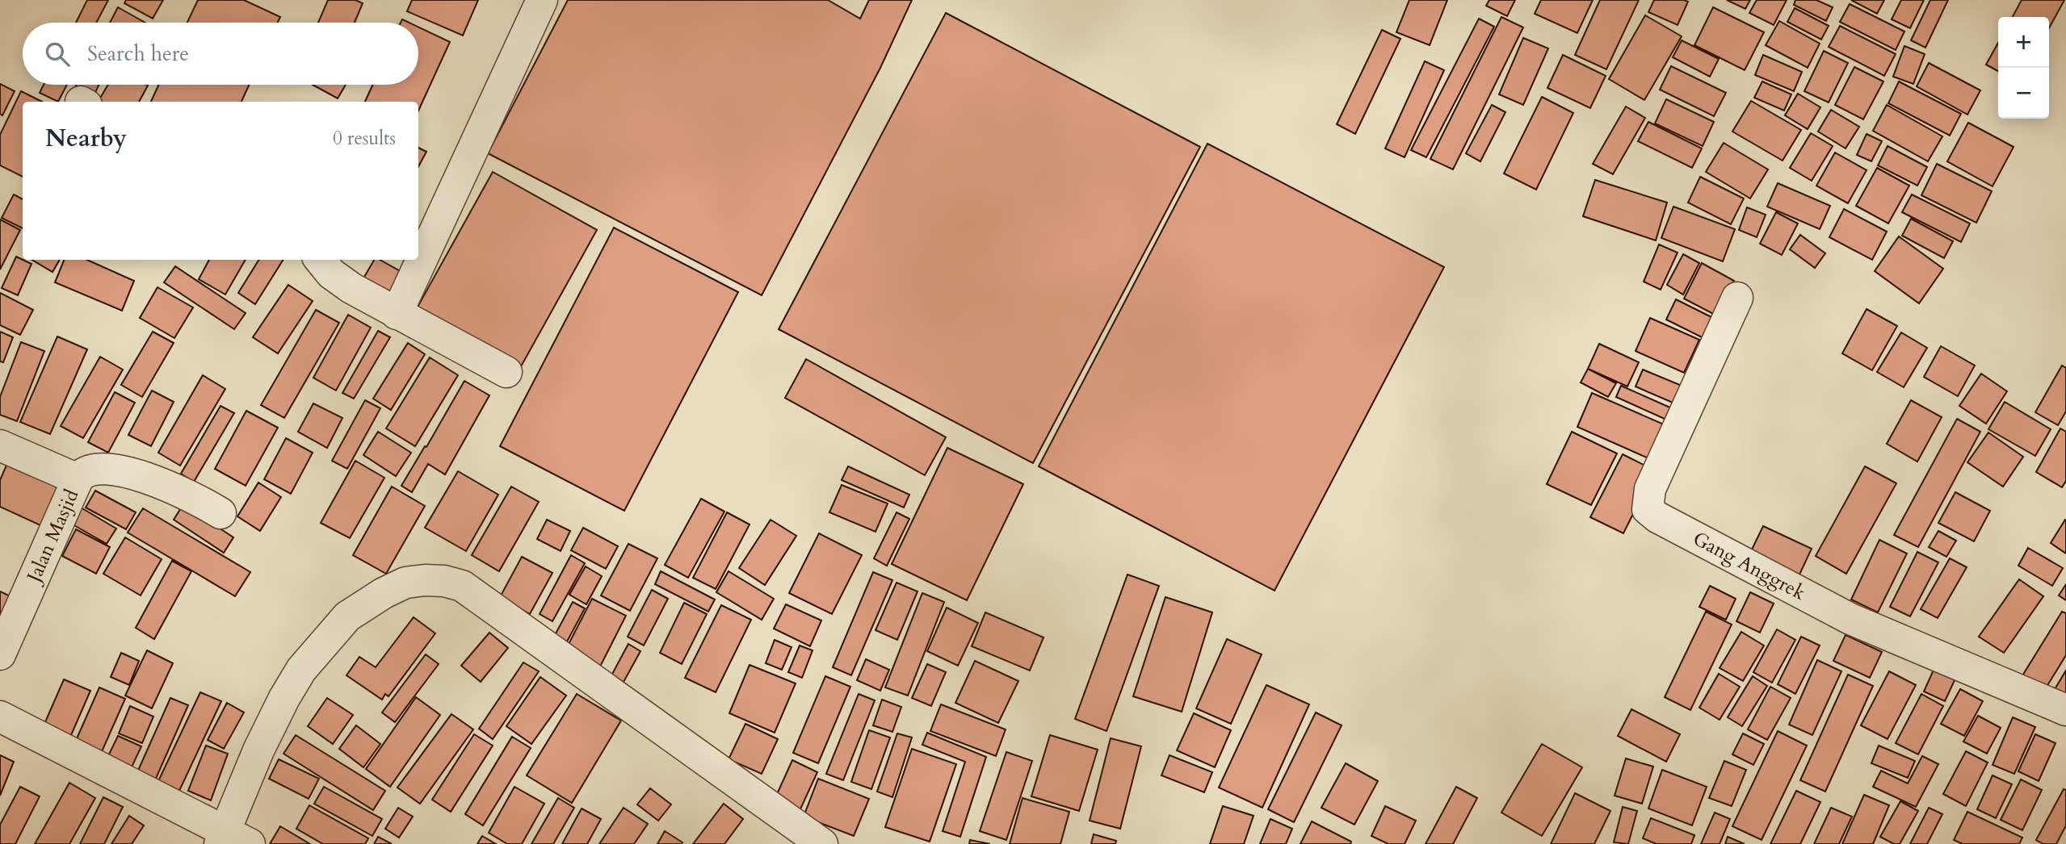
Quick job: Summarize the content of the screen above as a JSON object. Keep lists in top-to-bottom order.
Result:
{
  "streets": {
    "street": ["Jalan Masjid", "Gang Anggrek"]
  },
  "page": {
    "map_buttons": ["+", "−"],
    "search": "Search here",
    "heading": ["Nearby", "0 results"]
  }
}
